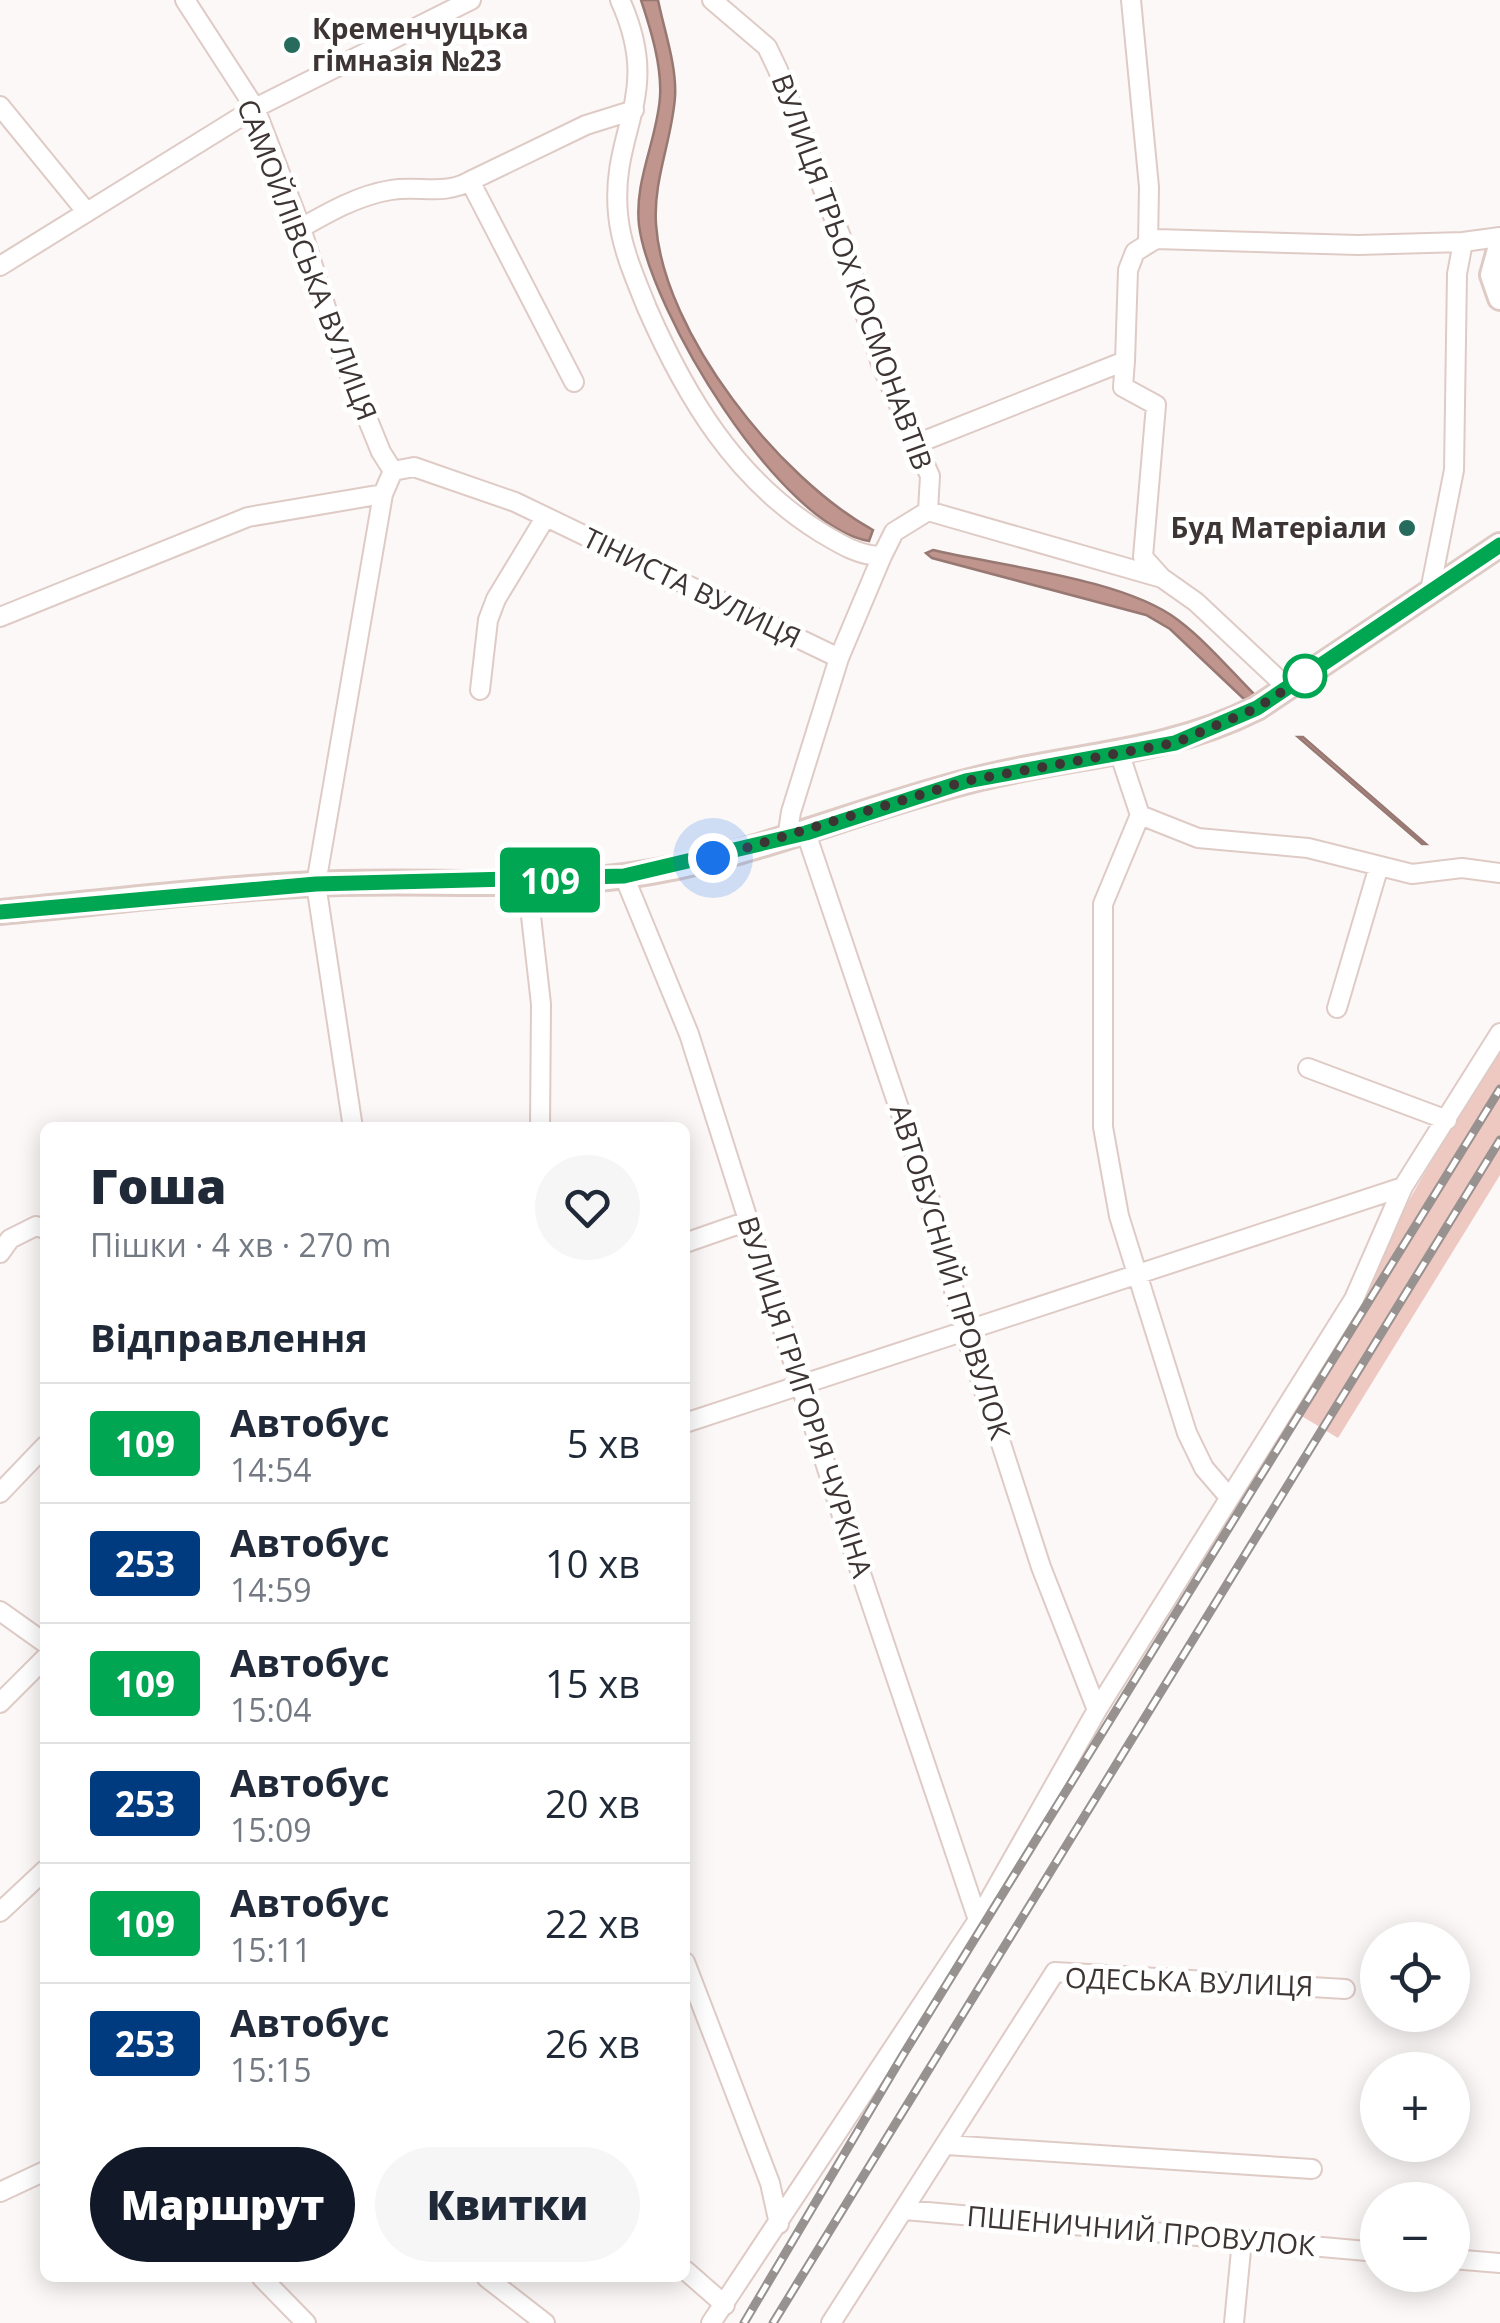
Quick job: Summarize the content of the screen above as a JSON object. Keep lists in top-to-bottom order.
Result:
{
  "streets": {
    "street": [
      "САМОЙЛІВСЬКА ВУЛИЦЯ",
      "ВУЛИЦЯ ТРЬОХ КОСМОНАВТІВ",
      "ТІНИСТА ВУЛИЦЯ",
      "АВТОБУСНИЙ ПРОВУЛОК",
      "ВУЛИЦЯ ГРИГОРІЯ ЧУРКІНА",
      "ОДЕСЬКА ВУЛИЦЯ",
      "ПШЕНИЧНИЙ ПРОВУЛОК"
    ]
  },
  "crossings": [
    ["САМОЙЛІВСЬКА ВУЛИЦЯ", "ТІНИСТА ВУЛИЦЯ"],
    ["ОДЕСЬКА ВУЛИЦЯ", "ПШЕНИЧНИЙ ПРОВУЛОК"]
  ],
  "places": ["Кременчуцька гімназія №23", "Буд Матерiали"],
  "lines": ["bus line 109"],
  "page": {
    "on_map": "109",
    "heading": [
      ["Гоша", "Пішки · 4 хв · 270 m"],
      "Відправлення"
    ],
    "list": [
      {
        "mark": "109",
        "name": "Автобус",
        "note": "14:54",
        "value": "5 хв"
      },
      {
        "mark": "253",
        "name": "Автобус",
        "note": "14:59",
        "value": "10 хв"
      },
      {
        "mark": "109",
        "name": "Автобус",
        "note": "15:04",
        "value": "15 хв"
      },
      {
        "mark": "253",
        "name": "Автобус",
        "note": "15:09",
        "value": "20 хв"
      },
      {
        "mark": "109",
        "name": "Автобус",
        "note": "15:11",
        "value": "22 хв"
      },
      {
        "mark": "253",
        "name": "Автобус",
        "note": "15:15",
        "value": "26 хв"
      }
    ],
    "map_buttons": ["+", "−"],
    "buttons": ["Маршрут", "Квитки"]
  }
}
